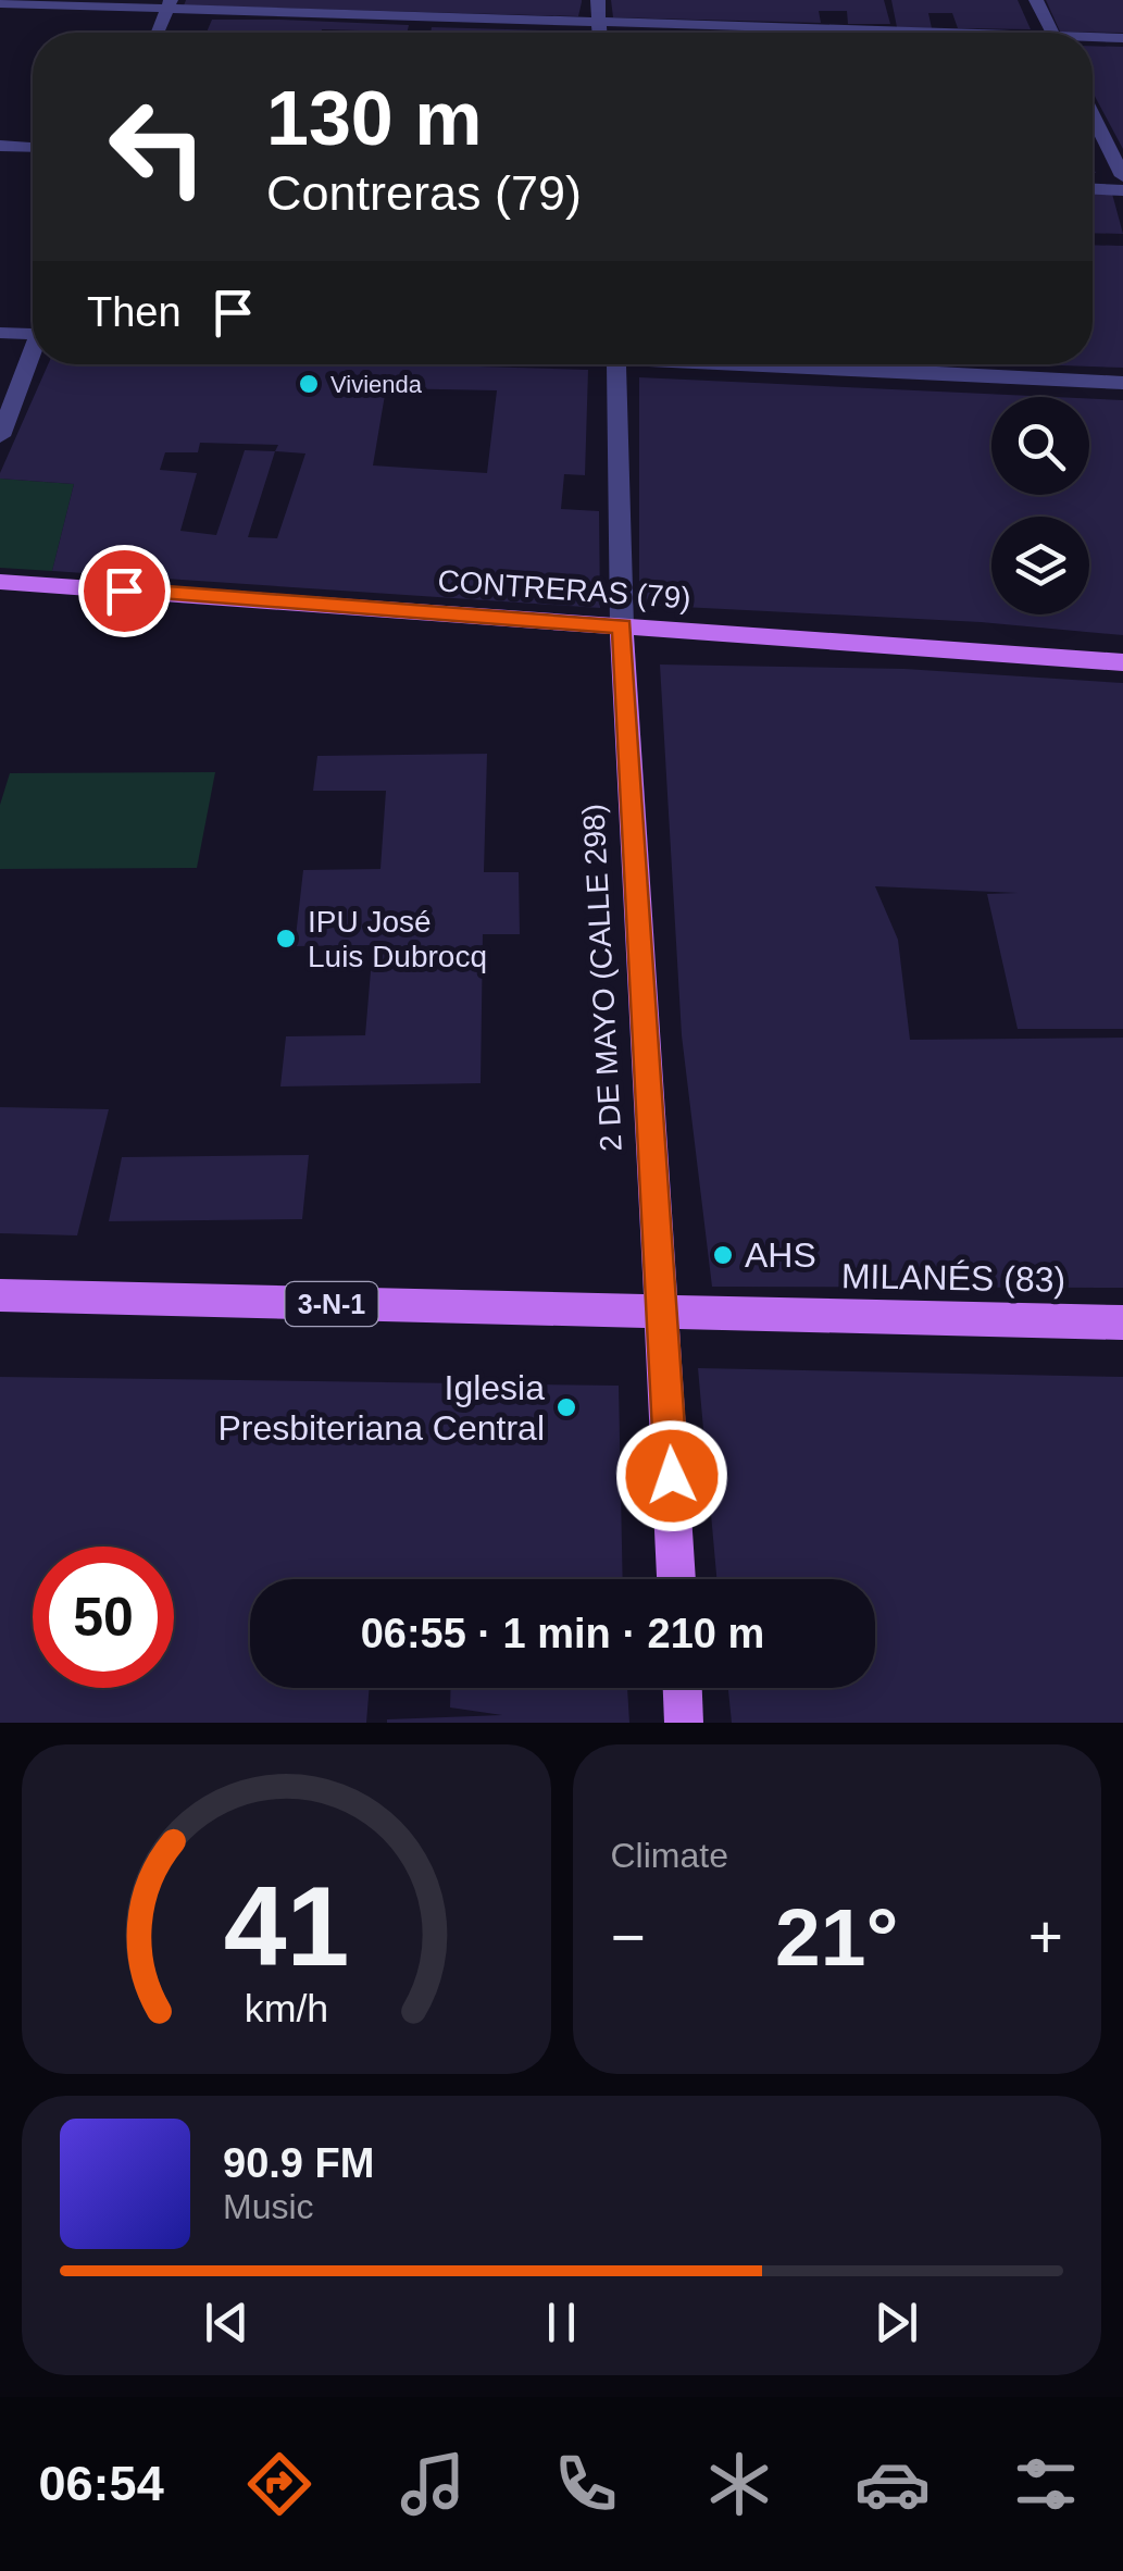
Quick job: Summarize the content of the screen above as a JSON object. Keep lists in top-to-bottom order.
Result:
{
  "streets": {
    "main road": [
      "CONTRERAS (79)",
      "2 DE MAYO (CALLE 298)",
      "MILANÉS (83)",
      "3-N-1"
    ]
  },
  "crossings": [
    ["CONTRERAS (79)", "2 DE MAYO (CALLE 298)"],
    ["2 DE MAYO (CALLE 298)", "MILANÉS (83)"]
  ],
  "places": [
    "Vivienda",
    "IPU José Luis Dubrocq",
    "AHS",
    "Iglesia Presbiteriana Central"
  ],
  "page": {
    "turn": ["130 m", "Contreras (79)"],
    "then": "Then",
    "limit": "50",
    "trip": "06:55 · 1 min · 210 m",
    "tile": "Climate",
    "heat": ["−", "21°", "+"],
    "song": ["90.9 FM", "Music"],
    "tabs": "06:54",
    "gauge": ["41", "km/h"]
  }
}
